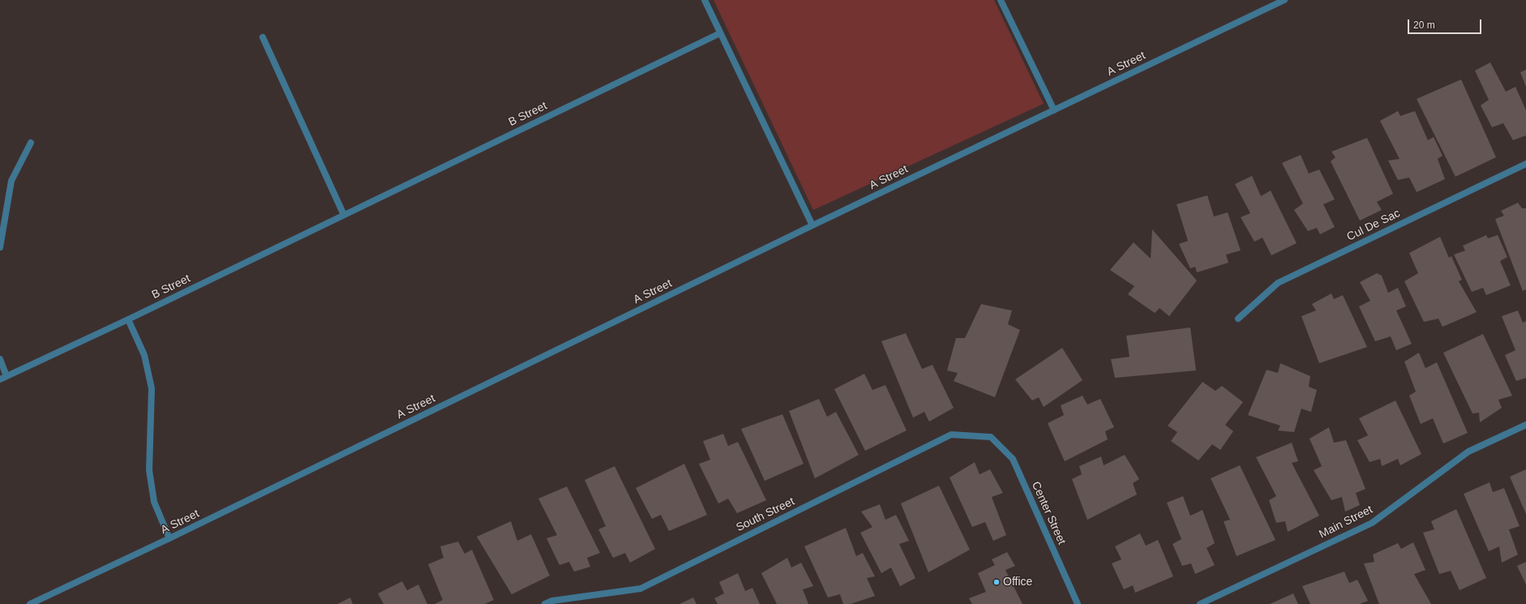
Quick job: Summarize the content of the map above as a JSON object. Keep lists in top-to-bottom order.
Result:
{
  "streets": {
    "street": [
      "A Street",
      "B Street",
      "Cul De Sac",
      "Center Street",
      "South Street",
      "Main Street"
    ]
  },
  "crossings": [
    ["Center Street", "South Street"]
  ],
  "places": ["Office"],
  "scale_bar": "20 m"
}
